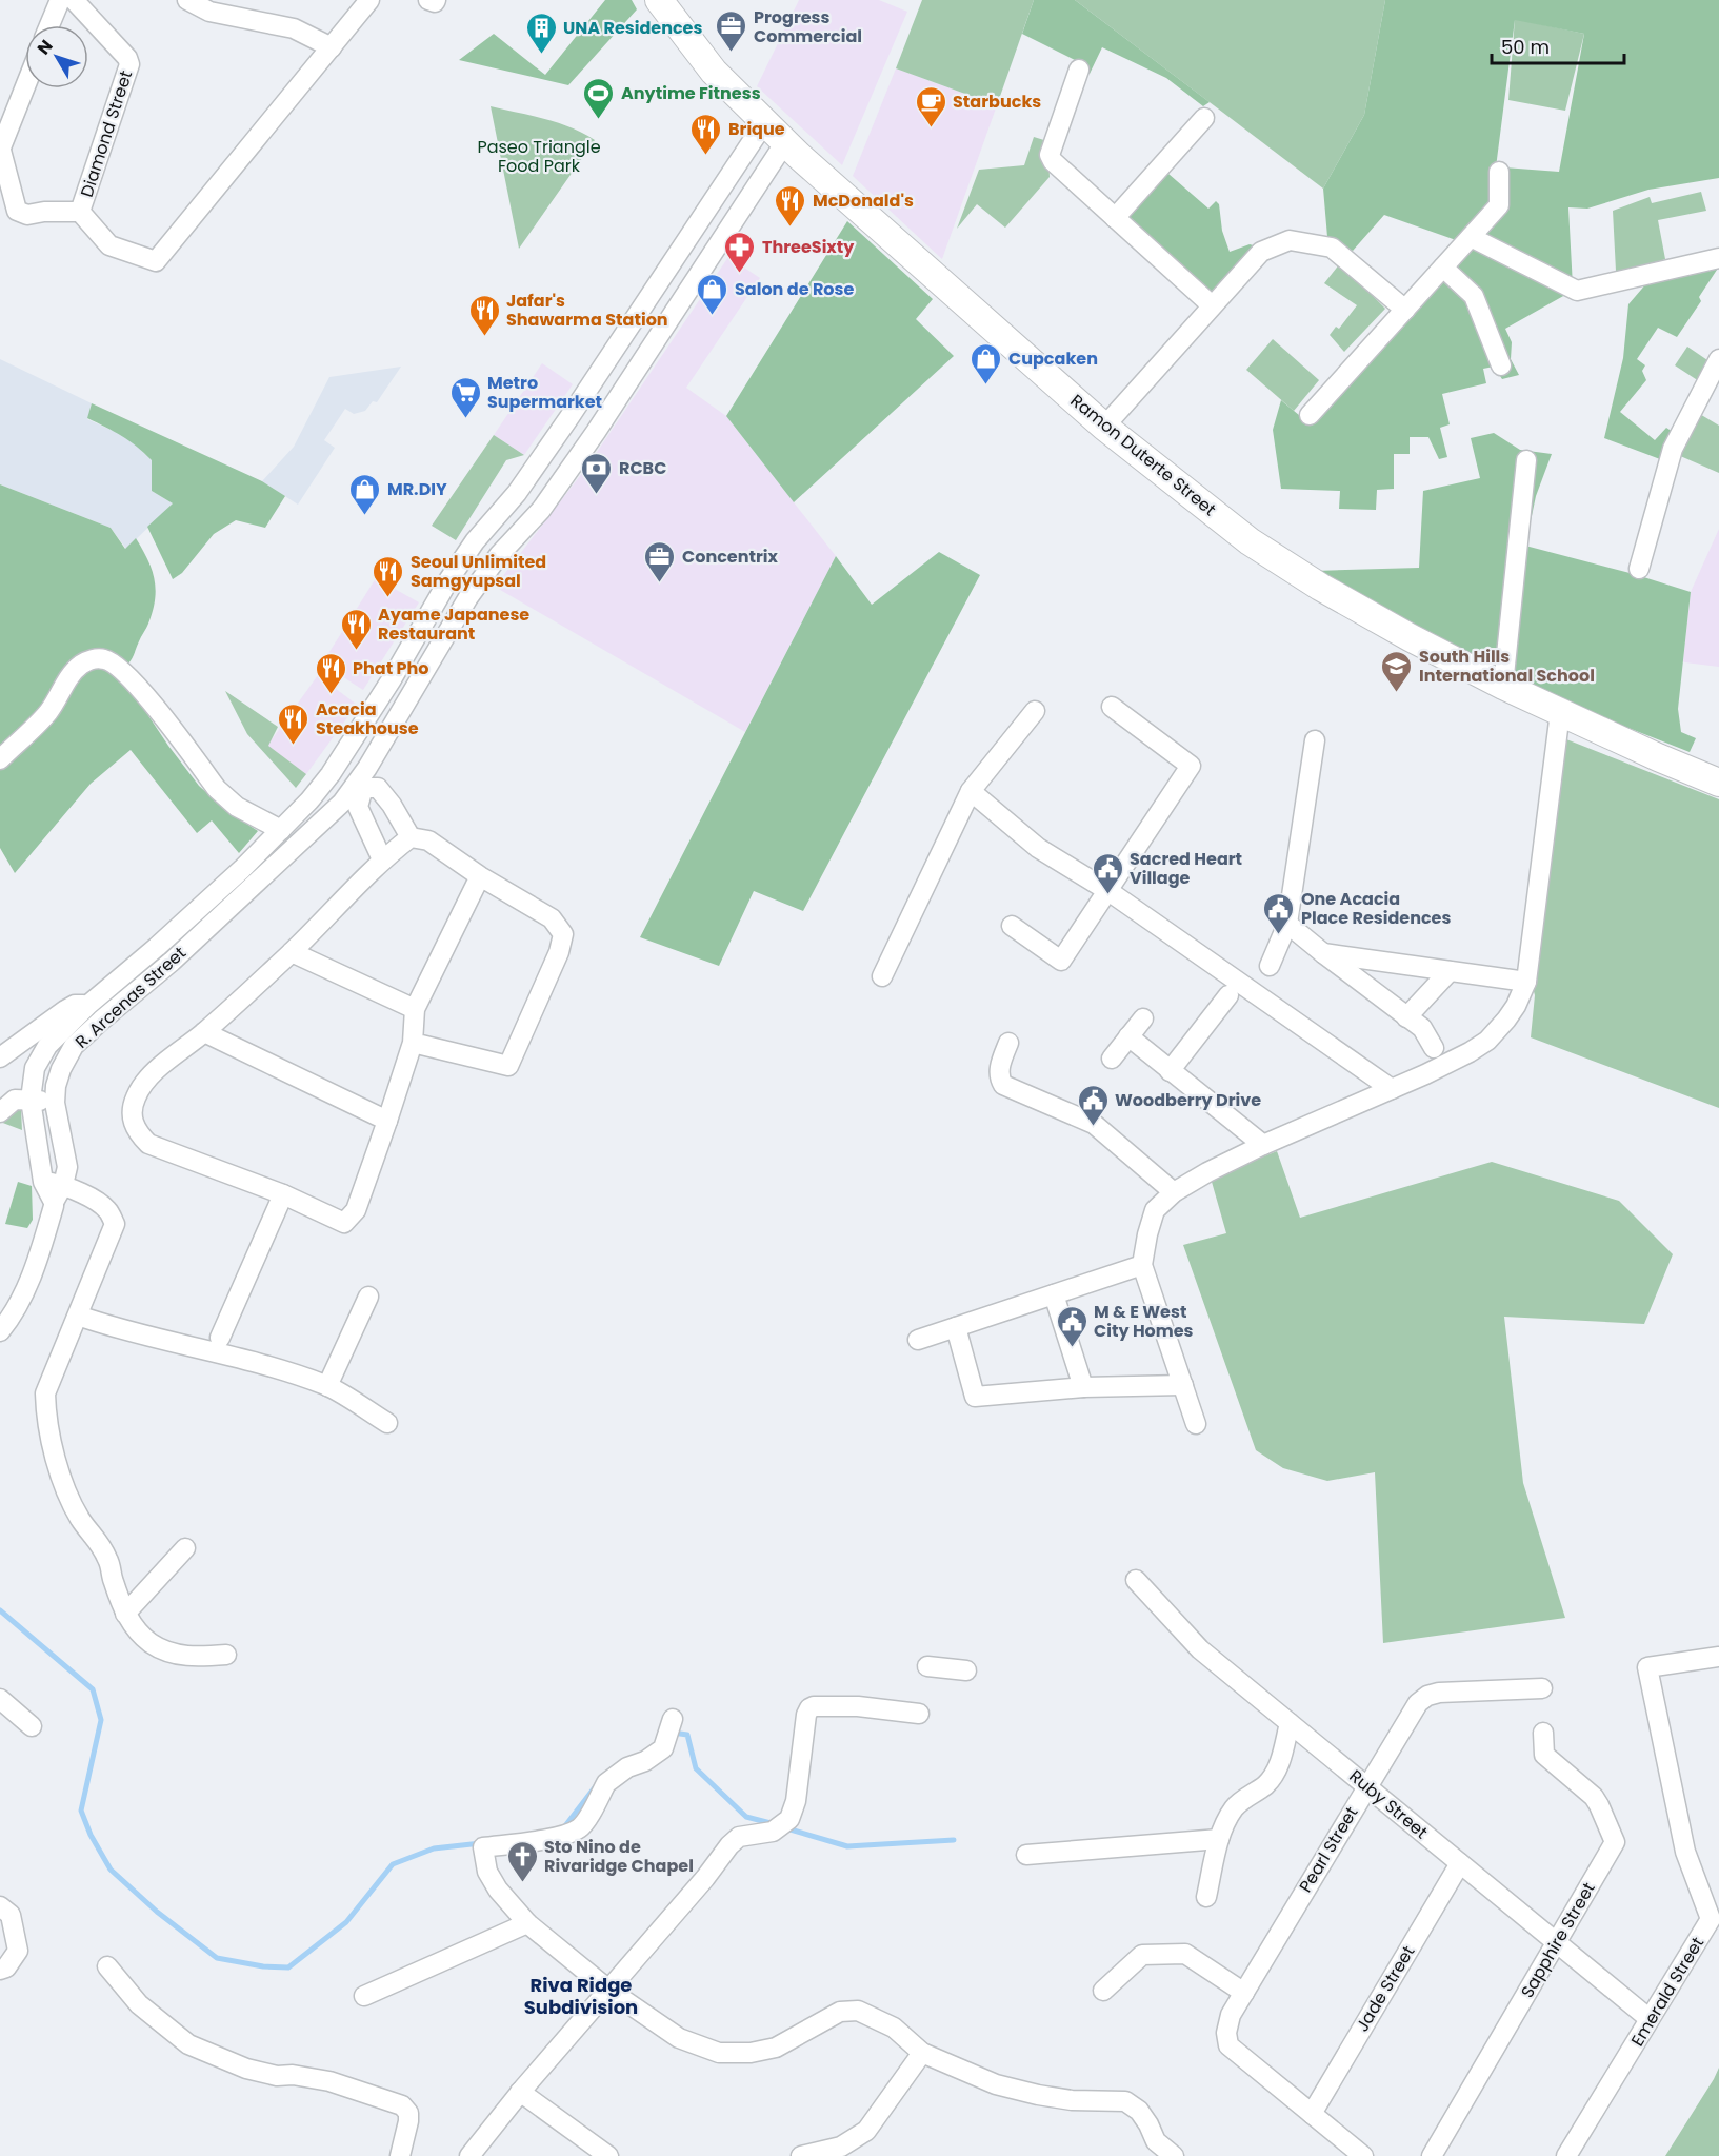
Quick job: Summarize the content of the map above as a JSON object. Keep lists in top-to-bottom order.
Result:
{
  "streets": {
    "main road": ["Ramon Duterte Street"],
    "street": [
      "Diamond Street",
      "R. Arcenas Street",
      "Ruby Street",
      "Pearl Street",
      "Sapphire Street",
      "Jade Street",
      "Emerald Street"
    ]
  },
  "crossings": [
    ["Ramon Duterte Street", "R. Arcenas Street"],
    ["Ruby Street", "Pearl Street"],
    ["Ruby Street", "Sapphire Street"],
    ["Ruby Street", "Jade Street"],
    ["Ruby Street", "Emerald Street"],
    ["Pearl Street", "Jade Street"]
  ],
  "districts": ["Riva Ridge Subdivision"],
  "parks": ["Paseo Triangle Food Park"],
  "places": {
    "office": ["Progress Commercial", "Concentrix"],
    "building": ["UNA Residences"],
    "sports": ["Anytime Fitness"],
    "cafe": ["Starbucks"],
    "restaurant": [
      "Brique",
      "McDonald's",
      "Jafar's Shawarma Station",
      "Seoul Unlimited Samgyupsal",
      "Ayame Japanese Restaurant",
      "Phat Pho",
      "Acacia Steakhouse"
    ],
    "pharmacy": ["ThreeSixty"],
    "shop": ["Salon de Rose", "Cupcaken", "MR.DIY"],
    "supermarket": ["Metro Supermarket"],
    "bank": ["RCBC"],
    "school or university": ["South Hills International School"],
    "public building": [
      "Sacred Heart Village",
      "One Acacia Place Residences",
      "Woodberry Drive",
      "M & E West City Homes"
    ],
    "church": ["Sto Nino de Rivaridge Chapel"]
  },
  "scale_bar": "50 m",
  "north": "top left"
}
